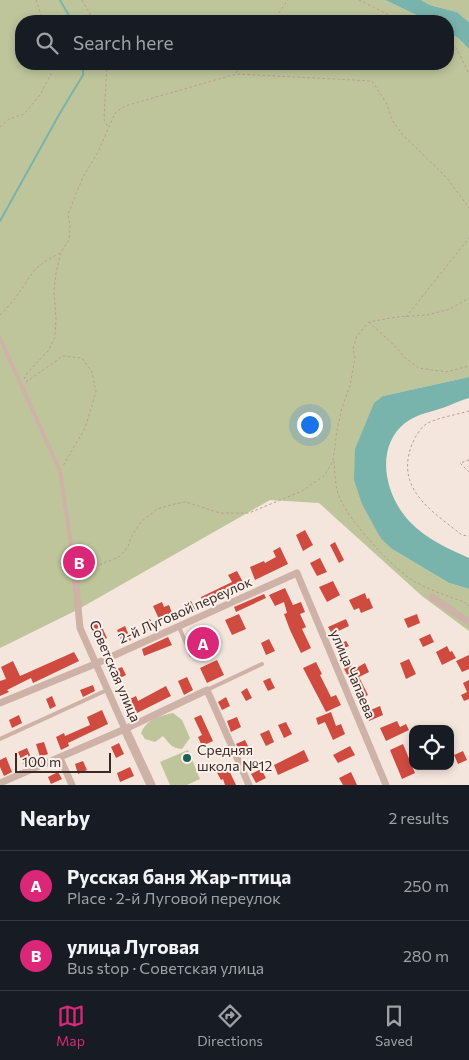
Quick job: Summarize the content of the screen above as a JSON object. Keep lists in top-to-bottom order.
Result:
{
  "streets": {
    "street": ["2-й Луговой переулок", "Советская улица", "улица Чапаева"]
  },
  "crossings": [
    ["2-й Луговой переулок", "Советская улица"],
    ["2-й Луговой переулок", "улица Чапаева"]
  ],
  "places": ["Средняя школа №12"],
  "scale_bar": "100 m",
  "page": {
    "search": "Search here",
    "pins": ["B", "A"],
    "scale": "100 m",
    "heading": ["Nearby", "2 results"],
    "list": [
      {
        "mark": "A",
        "name": "Русская баня Жар-птица",
        "note": "Place · 2-й Луговой переулок",
        "value": "250 m"
      },
      {
        "mark": "B",
        "name": "улица Луговая",
        "note": "Bus stop · Советская улица",
        "value": "280 m"
      }
    ],
    "nav": ["Map", "Directions", "Saved"]
  }
}
